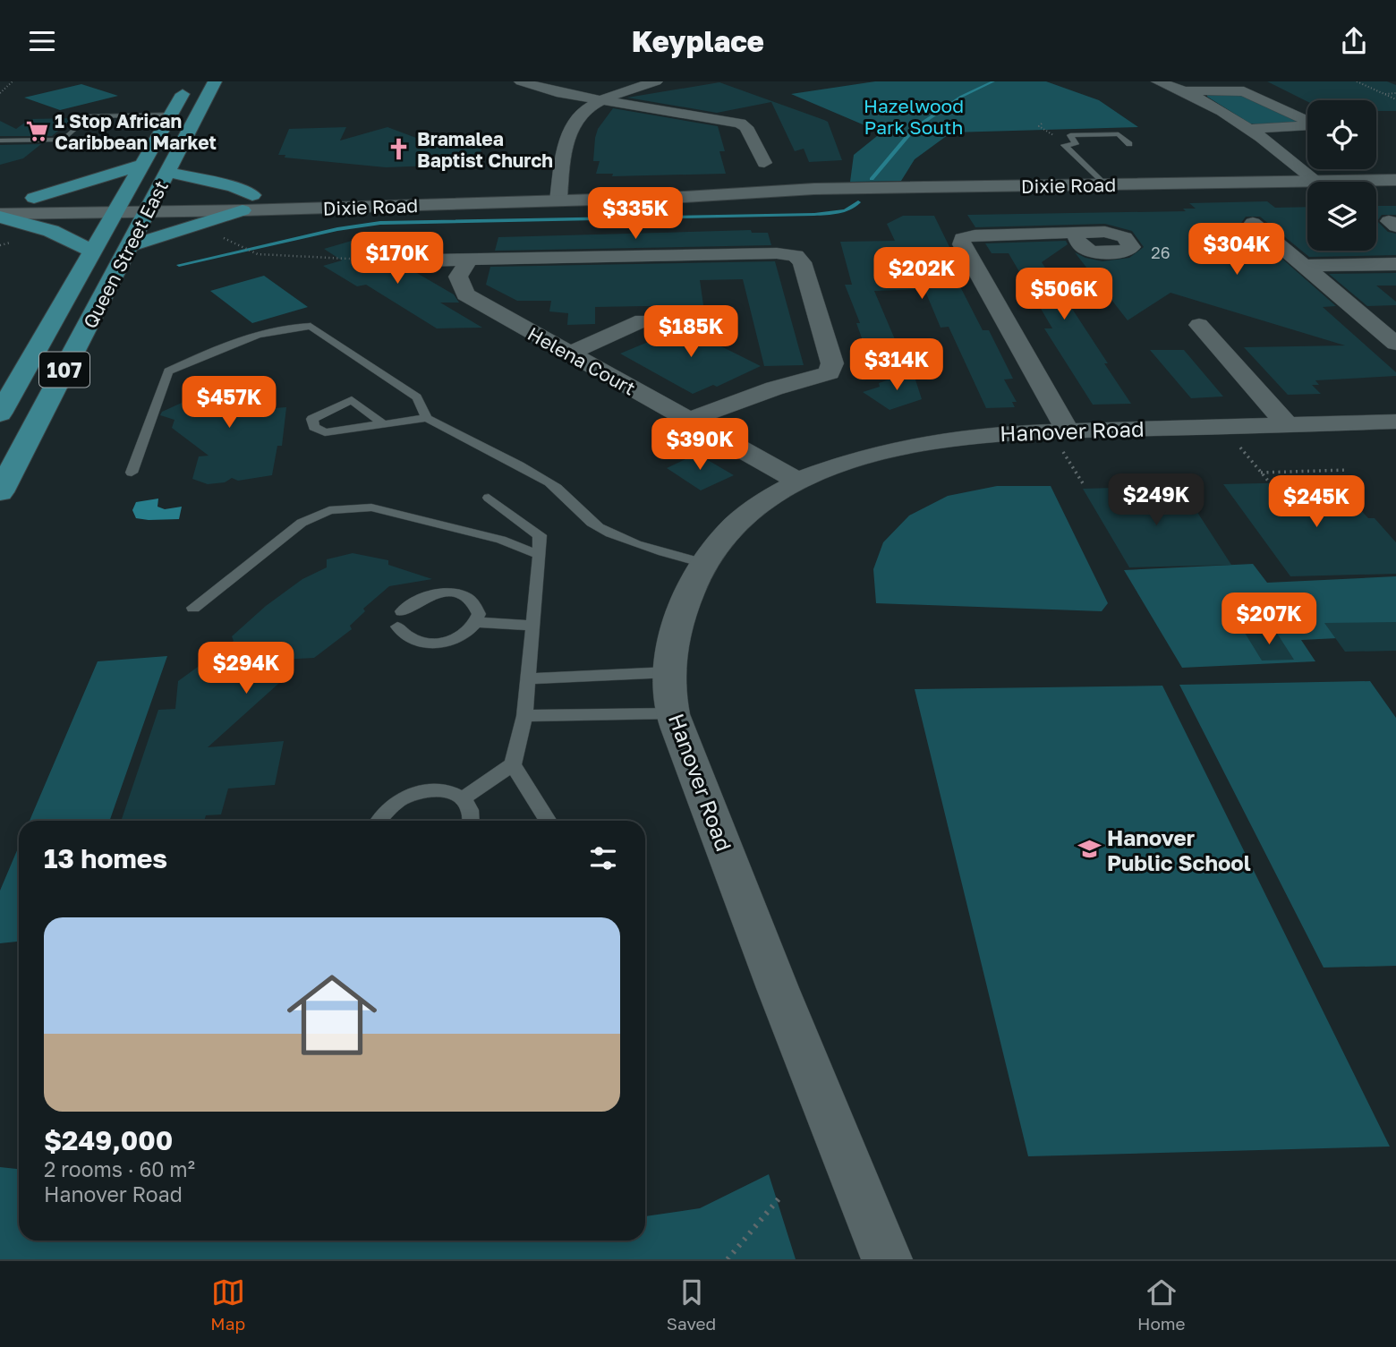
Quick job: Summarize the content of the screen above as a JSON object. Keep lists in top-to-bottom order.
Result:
{
  "streets": {
    "main road": ["Dixie Road", "Queen Street East", "107"],
    "street": ["Helena Court", "Hanover Road"]
  },
  "crossings": [
    ["Dixie Road", "Queen Street East"],
    ["Helena Court", "Hanover Road"]
  ],
  "parks": ["Hazelwood Park South"],
  "places": {
    "supermarket": ["1 Stop African Caribbean Market"],
    "church": ["Bramalea Baptist Church"],
    "school or university": ["Hanover Public School"]
  },
  "house_numbers": ["26"],
  "page": {
    "header": "Keyplace",
    "price": [
      "$335K",
      "$304K",
      "$170K",
      "$202K",
      "$506K",
      "$185K",
      "$314K",
      "$457K",
      "$390K",
      "$249K",
      "$245K",
      "$207K",
      "$294K"
    ],
    "heading": "13 homes",
    "list": [
      {
        "name": "$249,000",
        "note": "2 rooms · 60 m² · Hanover Road"
      }
    ],
    "tabs": ["Map", "Saved", "Home"]
  }
}
